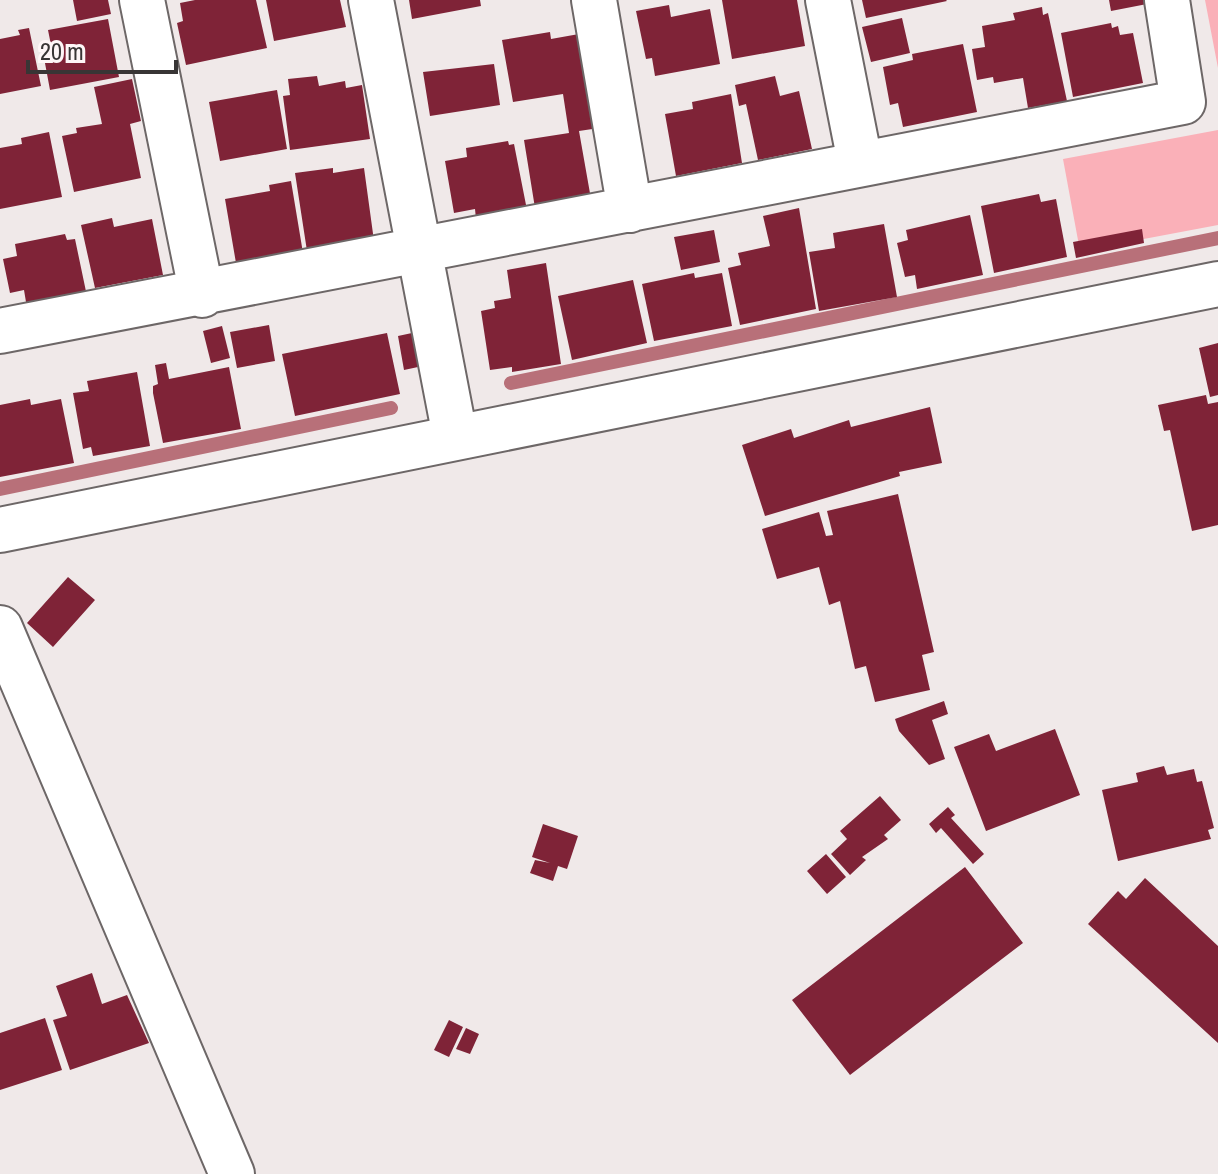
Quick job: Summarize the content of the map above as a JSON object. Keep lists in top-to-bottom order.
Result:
{
  "scale_bar": "20 m"
}
